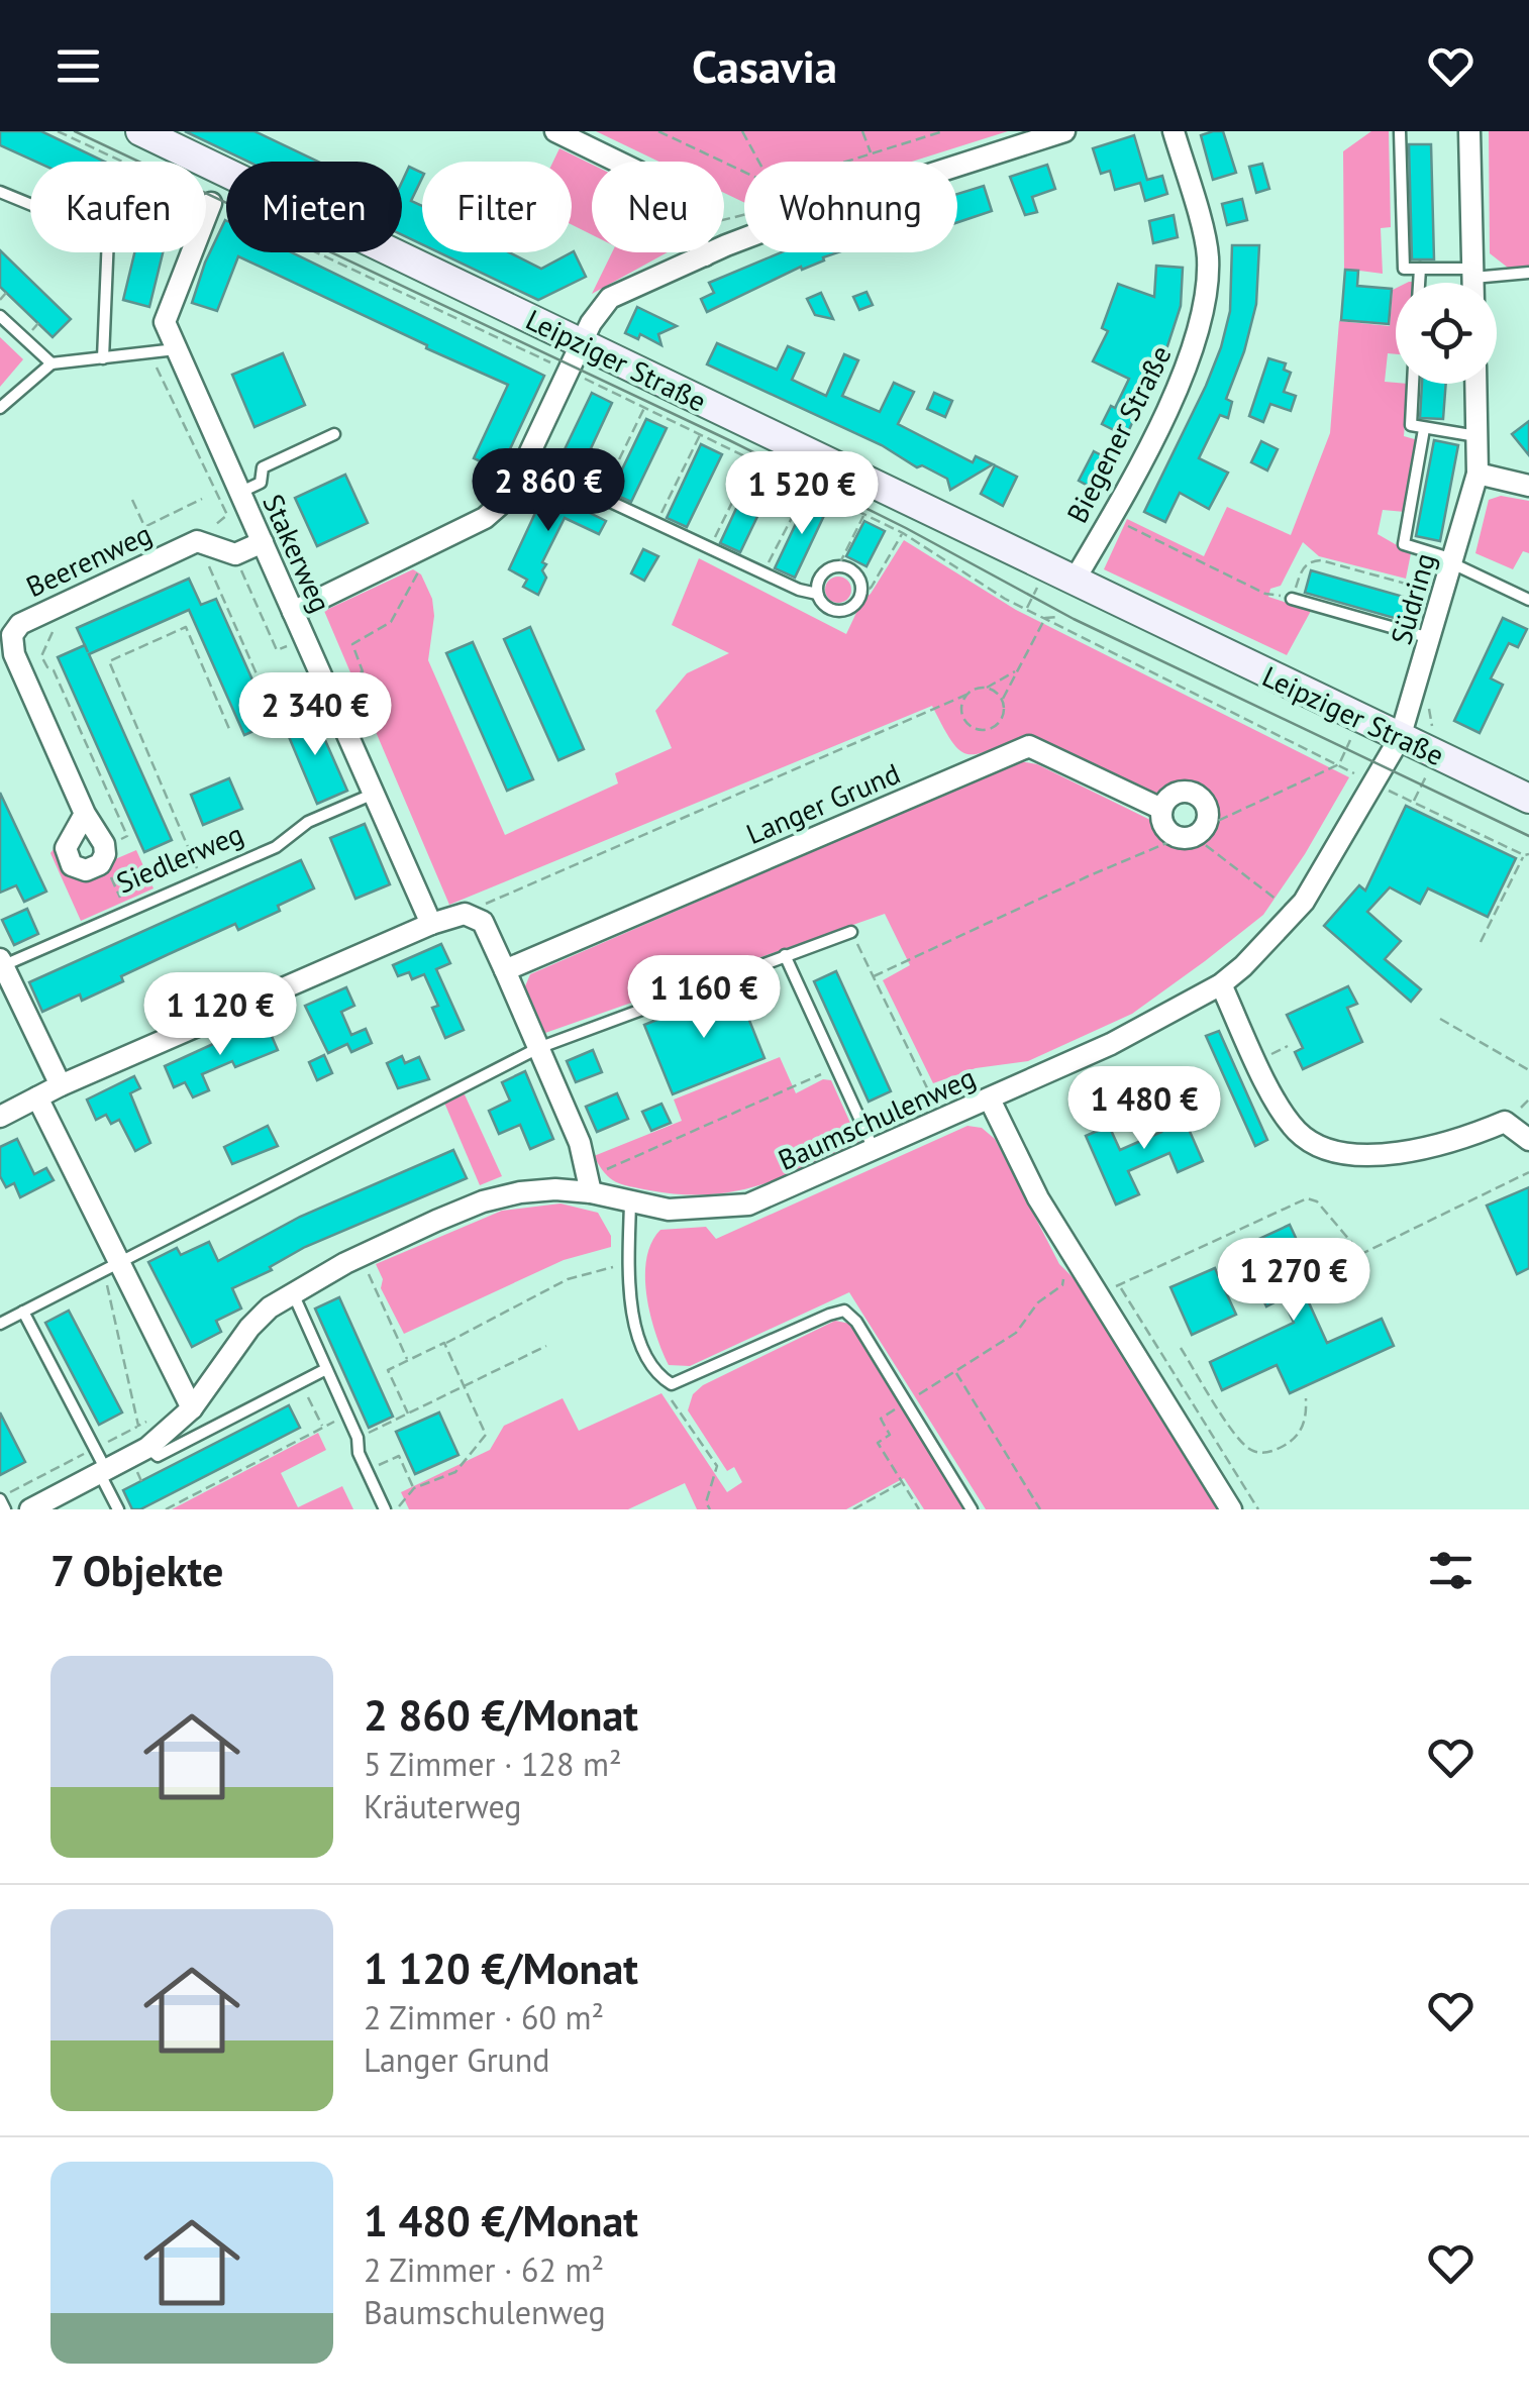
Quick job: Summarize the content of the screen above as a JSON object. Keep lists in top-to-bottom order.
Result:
{
  "streets": {
    "street": [
      "Leipziger Straße",
      "Biegener Straße",
      "Stakerweg",
      "Beerenweg",
      "Südring",
      "Langer Grund",
      "Siedlerweg",
      "Baumschulenweg"
    ]
  },
  "crossings": [
    ["Leipziger Straße", "Biegener Straße"],
    ["Leipziger Straße", "Südring"],
    ["Leipziger Straße", "Baumschulenweg"],
    ["Stakerweg", "Siedlerweg"],
    ["Südring", "Baumschulenweg"]
  ],
  "page": {
    "header": "Casavia",
    "chip": [
      "Kaufen",
      "Mieten",
      "Filter",
      "Neu",
      "Wohnung"
    ],
    "price": [
      "2 860 €",
      "1 520 €",
      "2 340 €",
      "1 160 €",
      "1 120 €",
      "1 480 €",
      "1 270 €"
    ],
    "heading": "7 Objekte",
    "list": [
      {
        "name": "2 860 €/Monat",
        "note": "5 Zimmer · 128 m² · Kräuterweg"
      },
      {
        "name": "1 120 €/Monat",
        "note": "2 Zimmer · 60 m² · Langer Grund"
      },
      {
        "name": "1 480 €/Monat",
        "note": "2 Zimmer · 62 m² · Baumschulenweg"
      }
    ]
  }
}
